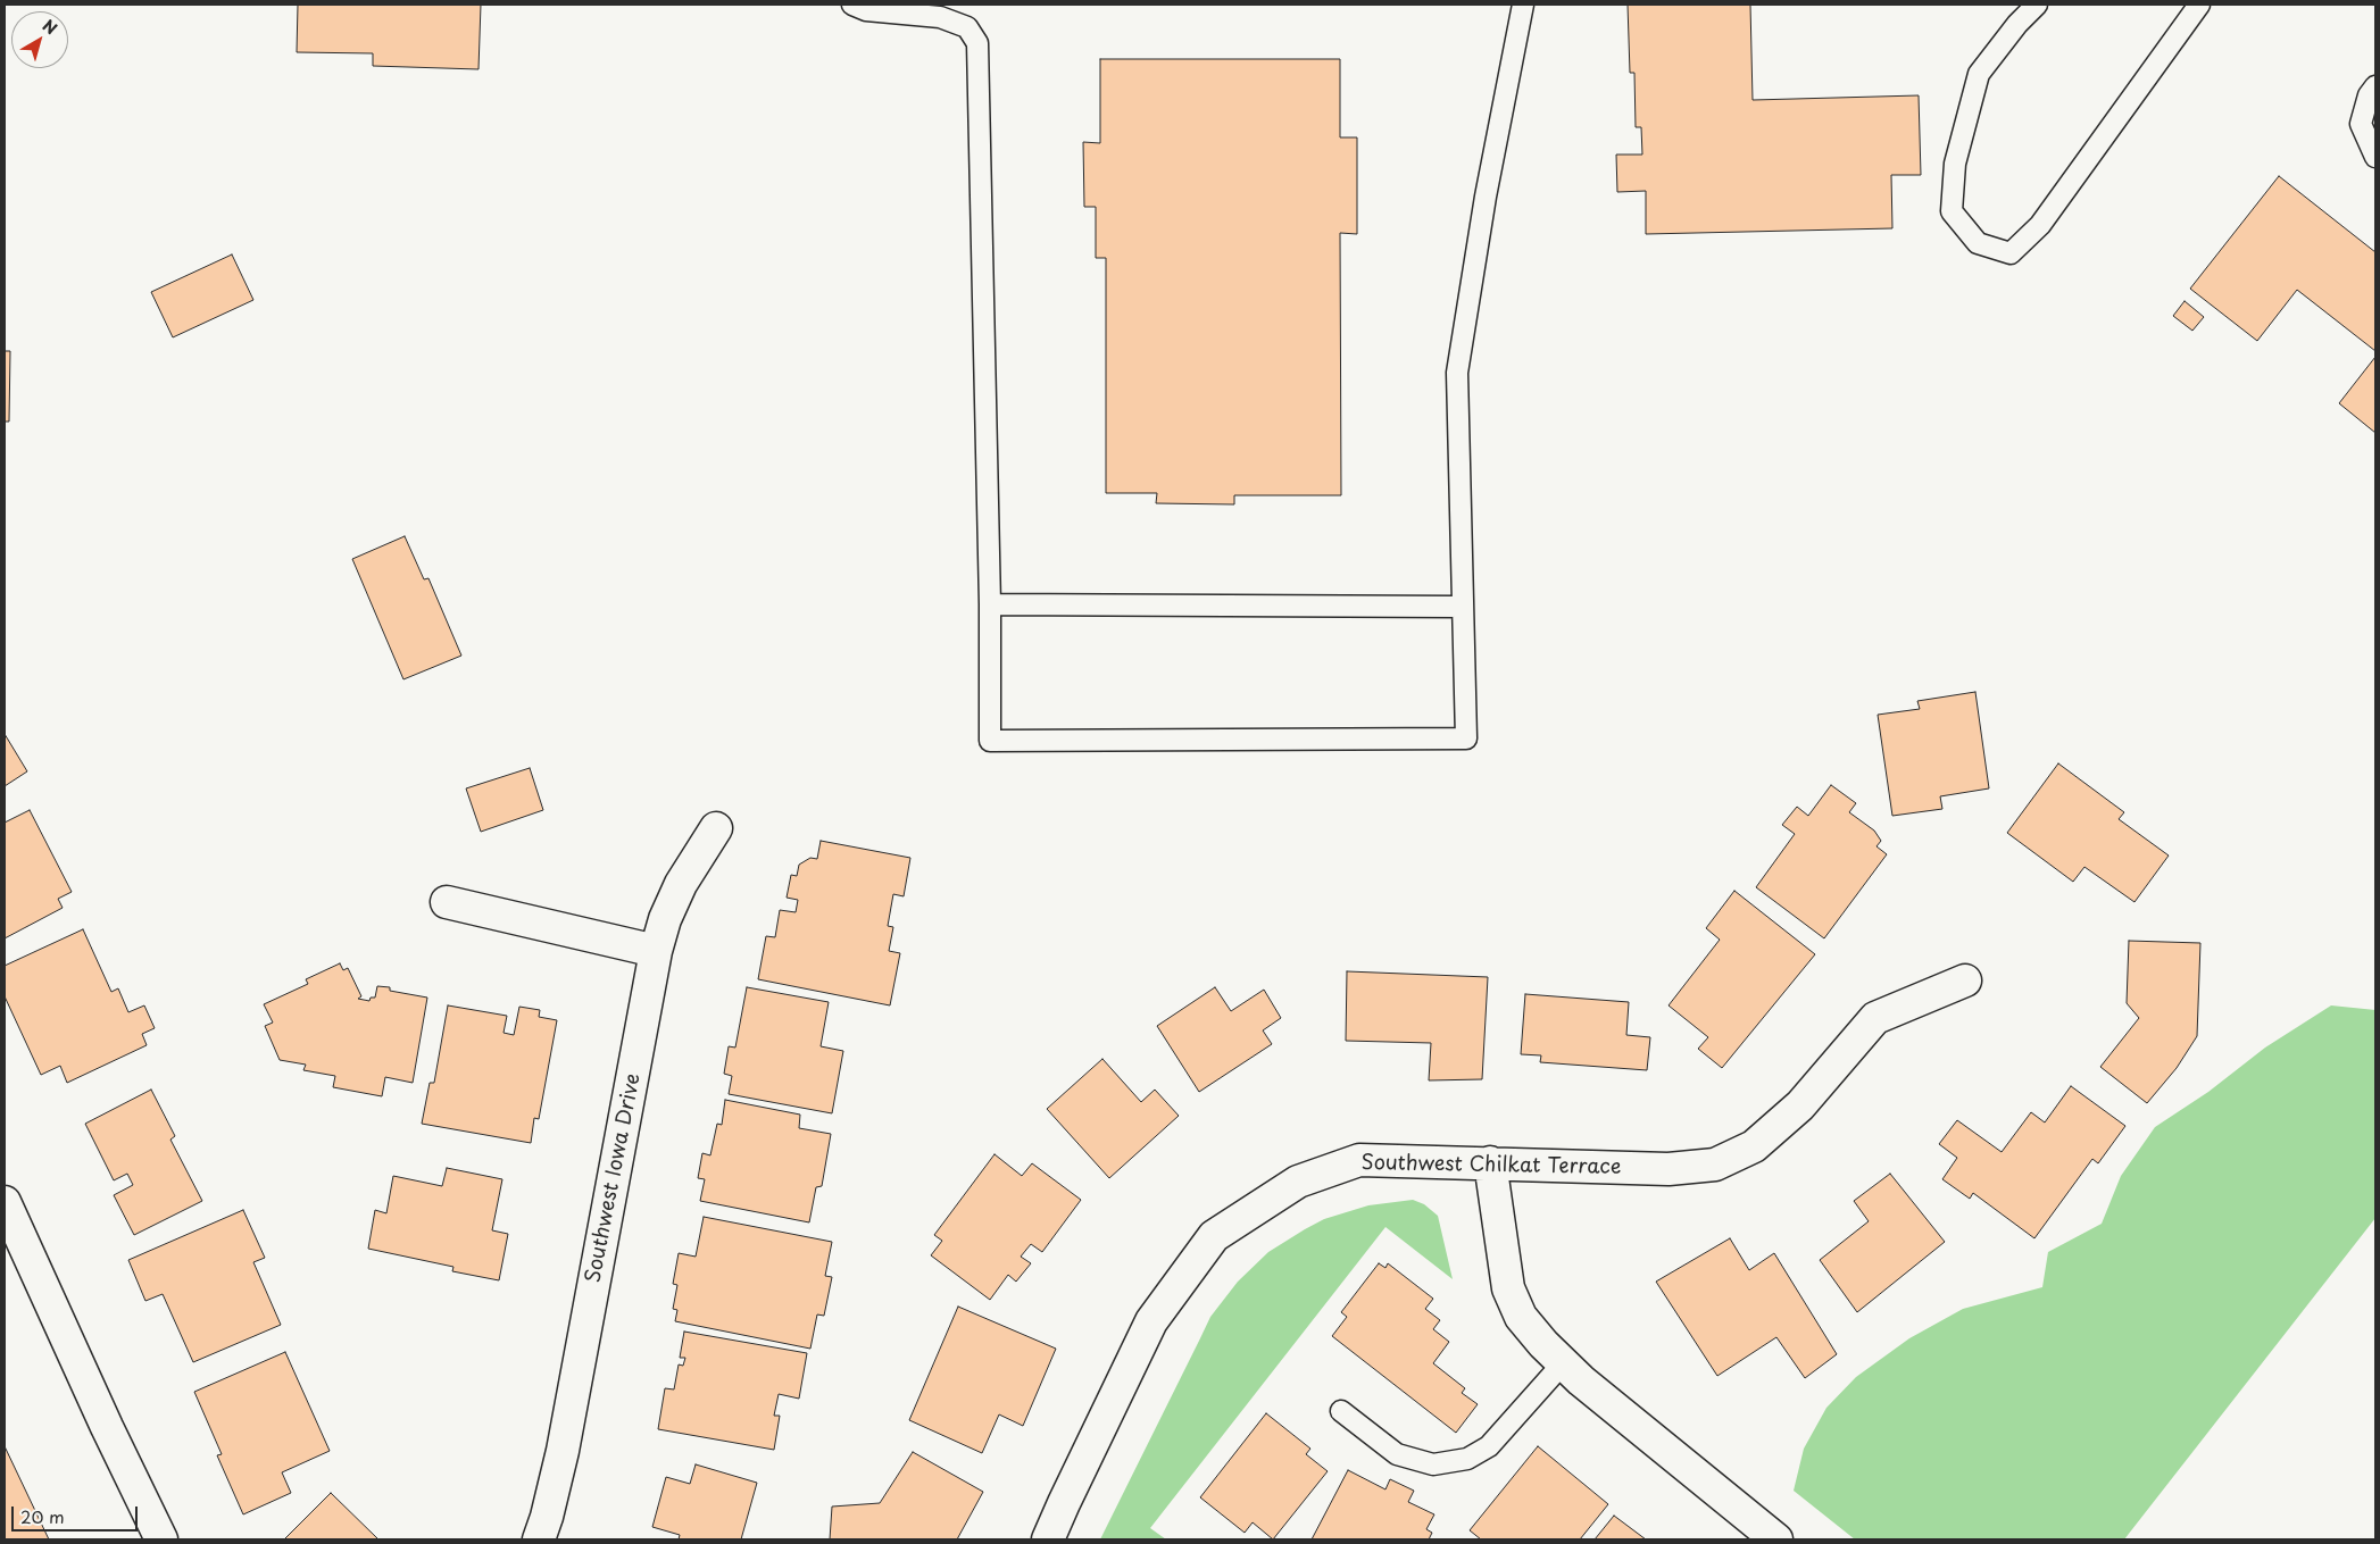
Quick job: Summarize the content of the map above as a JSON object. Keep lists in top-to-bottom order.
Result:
{
  "streets": {
    "street": ["Southwest Chilkat Terrace", "Southwest Iowa Drive"]
  },
  "scale_bar": "20 m",
  "north": "top right"
}
